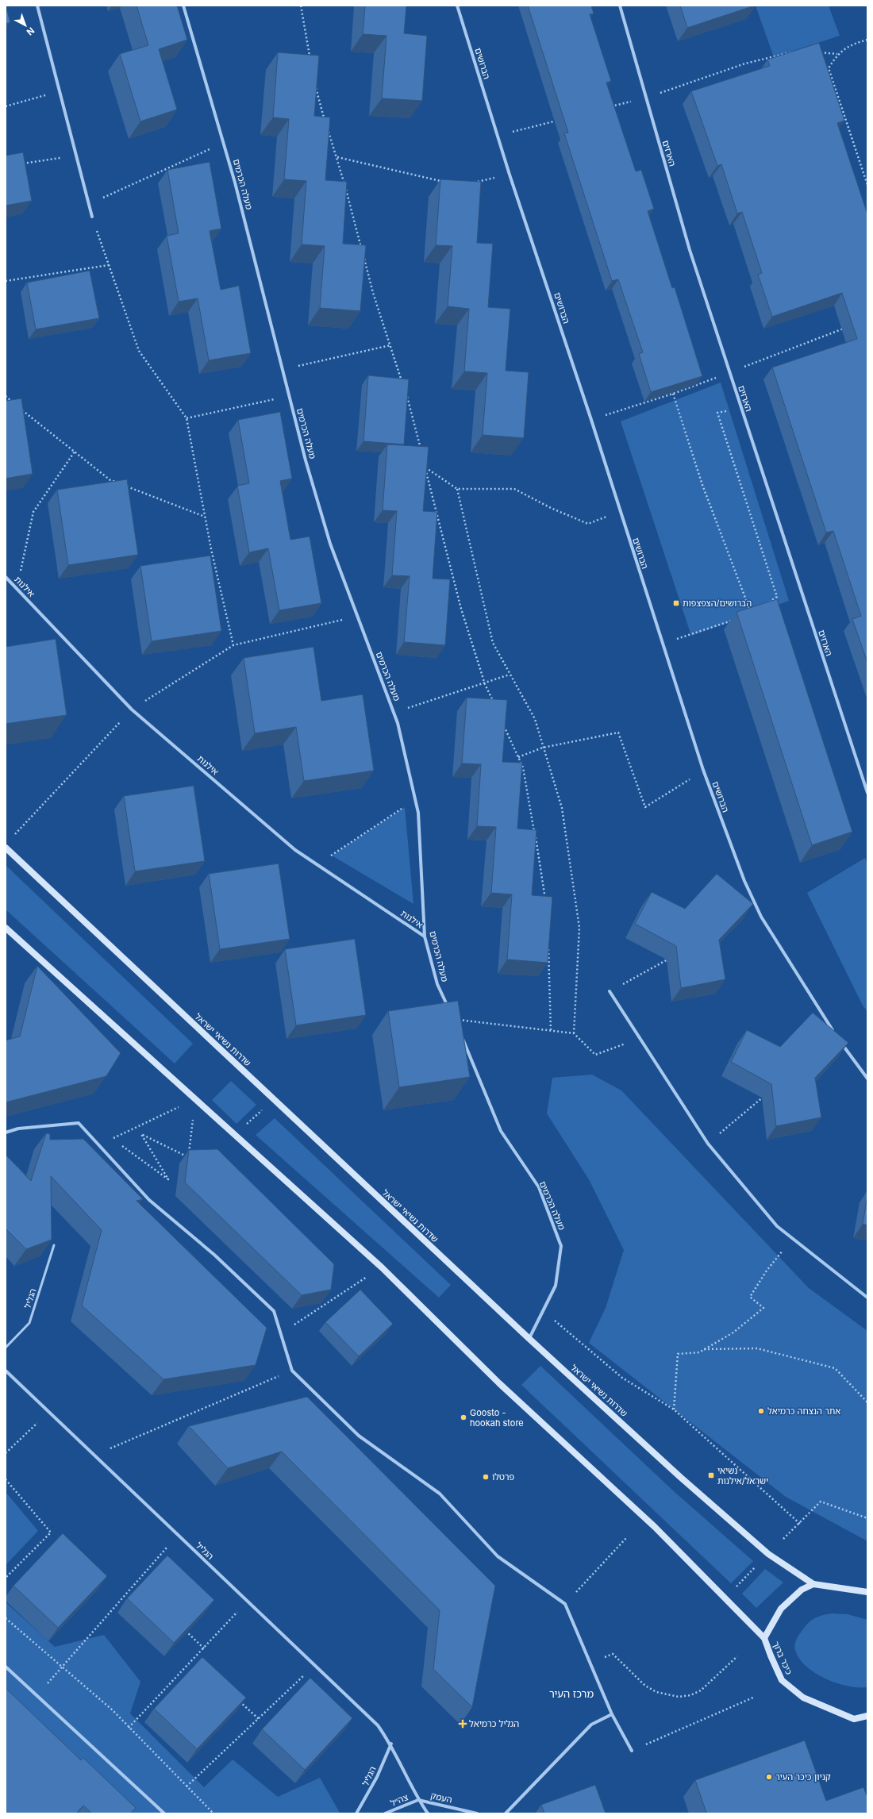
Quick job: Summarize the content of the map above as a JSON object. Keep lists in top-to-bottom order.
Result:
{
  "streets": {
    "main road": ["שדרות נשיאי ישראל", "כיכר ברוך"],
    "street": [
      "הברושים",
      "הארזים",
      "מעלה הכרמים",
      "אילנות",
      "הגליל",
      "העמק",
      "צה״ל"
    ]
  },
  "crossings": [
    ["מעלה הכרמים", "אילנות"],
    ["מעלה הכרמים", "שדרות נשיאי ישראל"],
    ["שדרות נשיאי ישראל", "כיכר ברוך"],
    ["הגליל", "העמק"],
    ["הגליל", "צה״ל"],
    ["העמק", "צה״ל"]
  ],
  "districts": ["מרכז העיר"],
  "places": {
    "transit": ["הברושים/הצפצפות", "נשיאי ישראל/אילנות"],
    "other": [
      "אתר הנצחה כרמיאל",
      "Goosto - hookah store",
      "פרטלו",
      "קניון כיכר העיר"
    ],
    "health": ["הגליל כרמיאל"]
  },
  "north": "bottom right"
}
